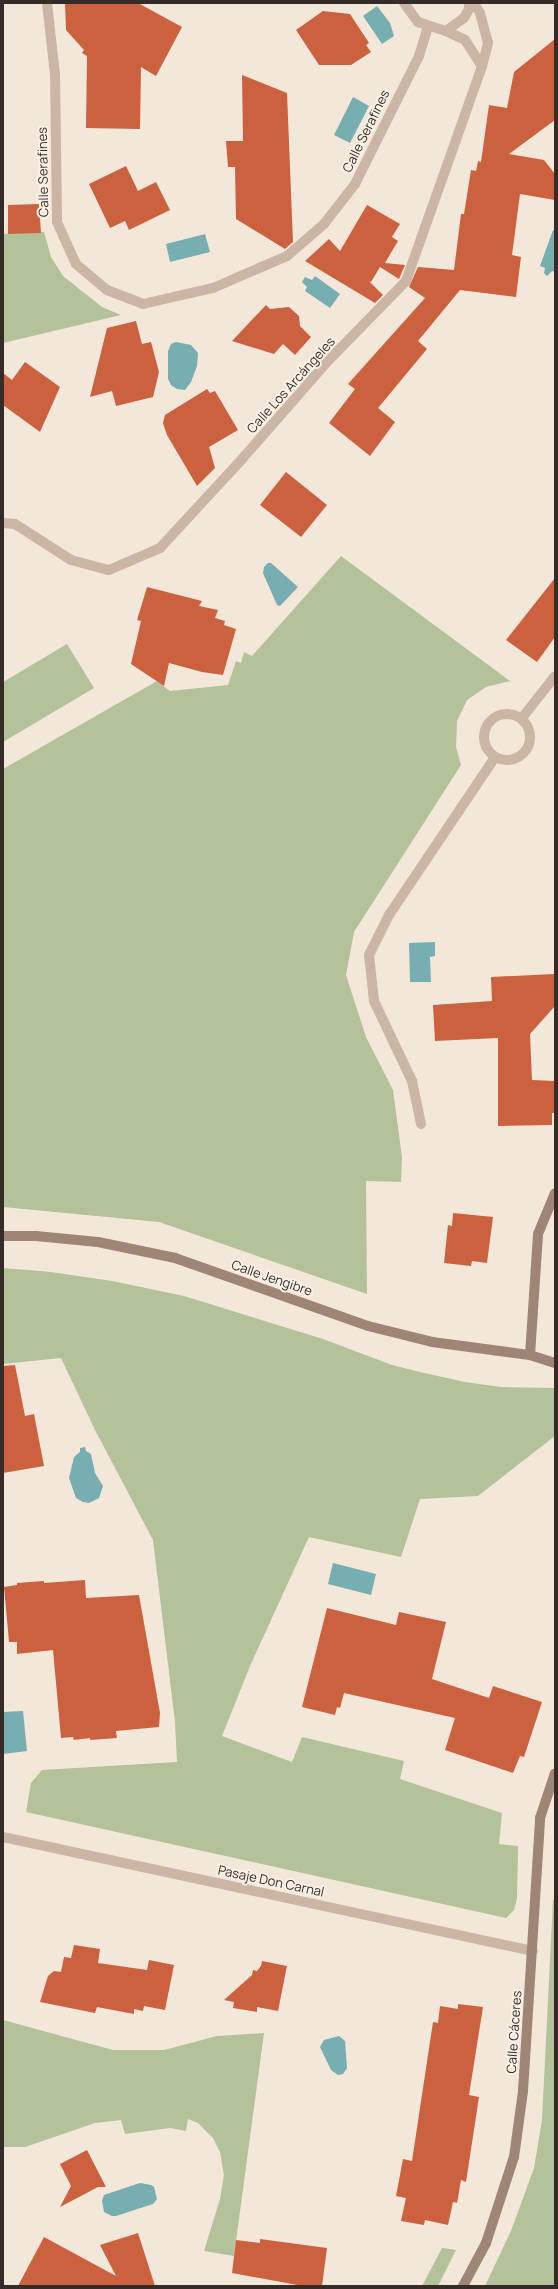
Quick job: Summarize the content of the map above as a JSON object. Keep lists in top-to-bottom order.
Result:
{
  "streets": {
    "main road": ["Calle Jengibre", "Calle Cáceres"],
    "street": ["Calle Serafines", "Calle Los Arcángeles", "Pasaje Don Carnal"]
  },
  "crossings": [
    ["Pasaje Don Carnal", "Calle Cáceres"]
  ]
}
